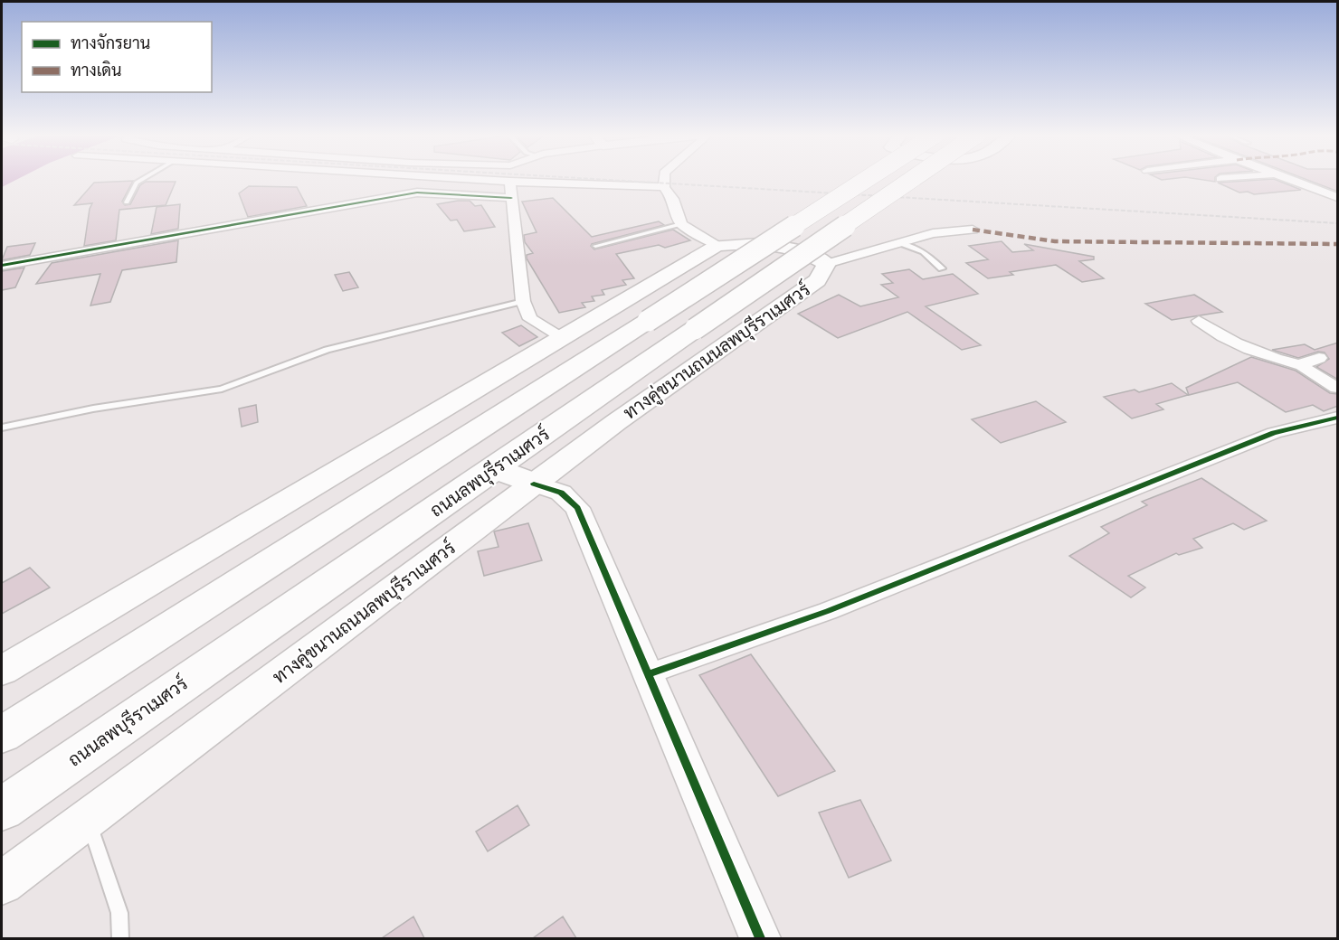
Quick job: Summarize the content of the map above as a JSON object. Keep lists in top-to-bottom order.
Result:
{
  "streets": {
    "main road": ["ทางคู่ขนานถนนลพบุรีราเมศวร์", "ถนนลพบุรีราเมศวร์"]
  },
  "legend": ["ทางจักรยาน", "ทางเดิน"]
}
